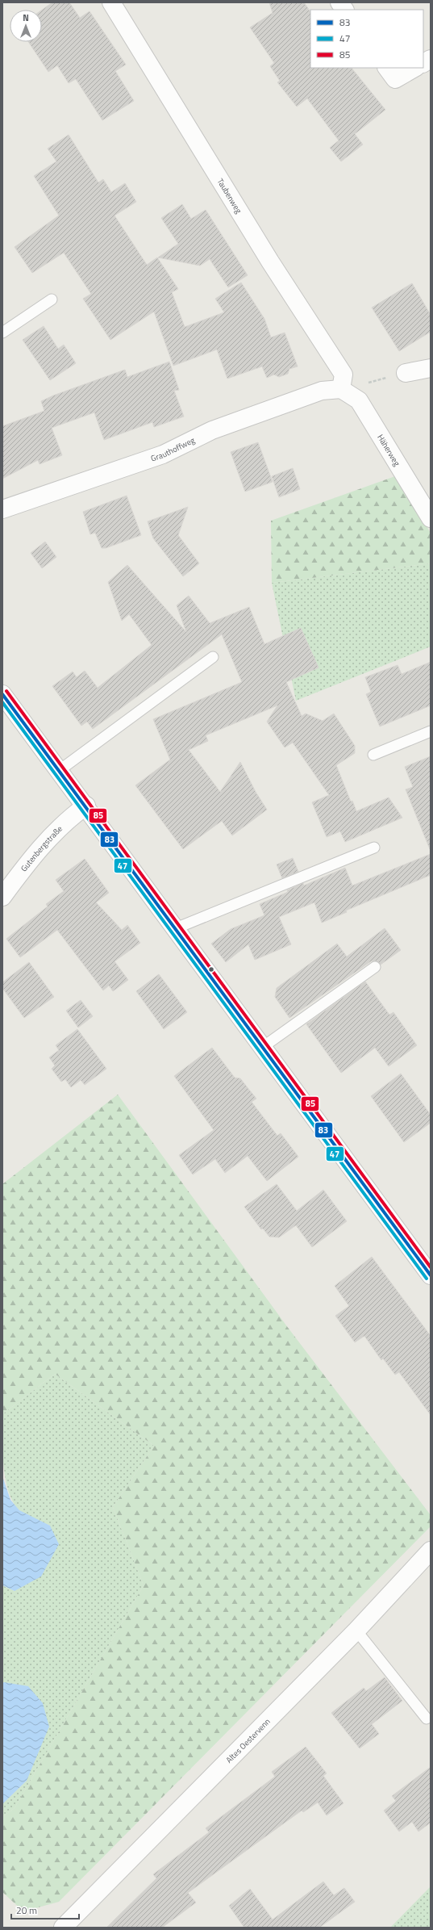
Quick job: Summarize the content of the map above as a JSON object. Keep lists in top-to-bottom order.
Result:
{
  "streets": {
    "street": [
      "Taubenweg",
      "Grauthoffweg",
      "Häherweg",
      "Gutenbergstraße",
      "Altes Oestervenn"
    ]
  },
  "crossings": [
    ["Taubenweg", "Grauthoffweg"],
    ["Taubenweg", "Häherweg"],
    ["Grauthoffweg", "Häherweg"]
  ],
  "lines": ["transit line 85", "transit line 83", "transit line 47"],
  "legend": ["83", "47", "85"],
  "scale_bar": "20 m",
  "north": "top"
}
